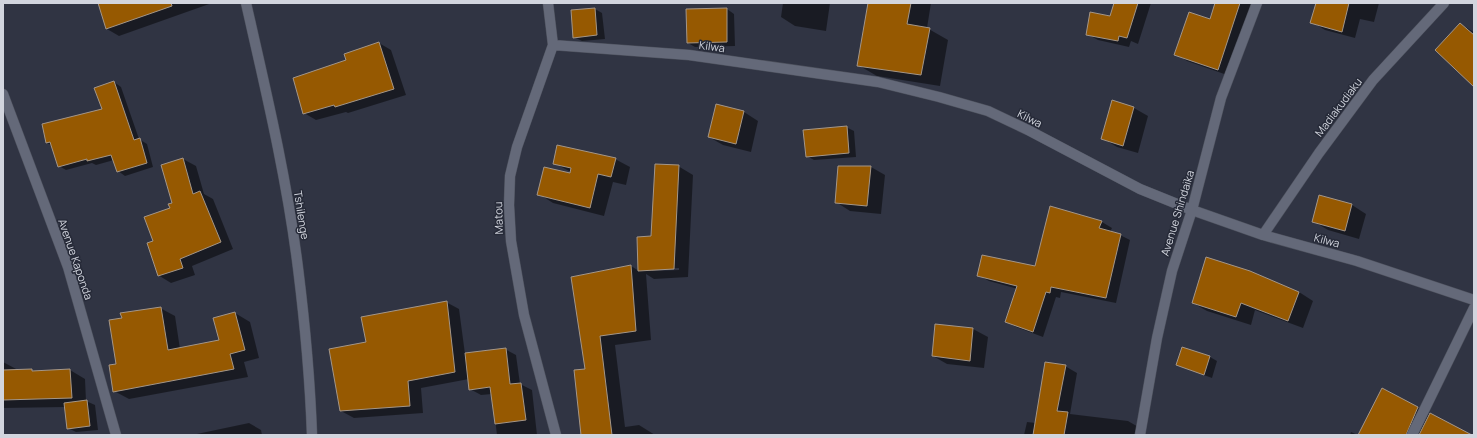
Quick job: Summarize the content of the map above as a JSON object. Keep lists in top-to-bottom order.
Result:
{
  "streets": {
    "street": [
      "Kilwa",
      "Madiakudiaku",
      "Avenue Shindaïka",
      "Tshilenge",
      "Matou",
      "Avenue Kaponda"
    ]
  },
  "crossings": [
    ["Kilwa", "Madiakudiaku"],
    ["Kilwa", "Avenue Shindaïka"],
    ["Kilwa", "Matou"]
  ]
}
